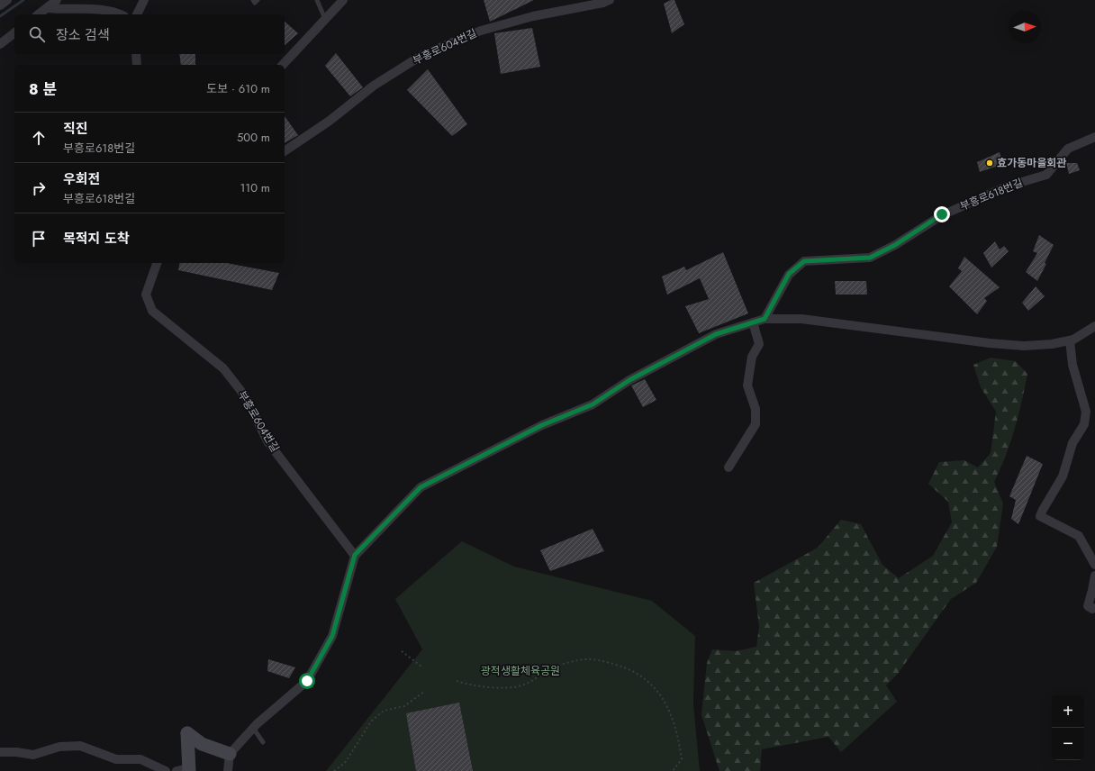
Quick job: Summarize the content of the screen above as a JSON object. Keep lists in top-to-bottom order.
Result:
{
  "streets": {
    "street": ["부흥로604번길", "부흥로618번길"]
  },
  "parks": ["광적생활체육공원"],
  "places": ["효가동마을회관"],
  "north": "right",
  "page": {
    "search": "장소 검색",
    "heading": ["8 분", "도보 · 610 m"],
    "list": [
      ["직진", "부흥로618번길", "500 m"],
      ["우회전", "부흥로618번길", "110 m"],
      "목적지 도착"
    ],
    "map_buttons": ["+", "−"]
  }
}
